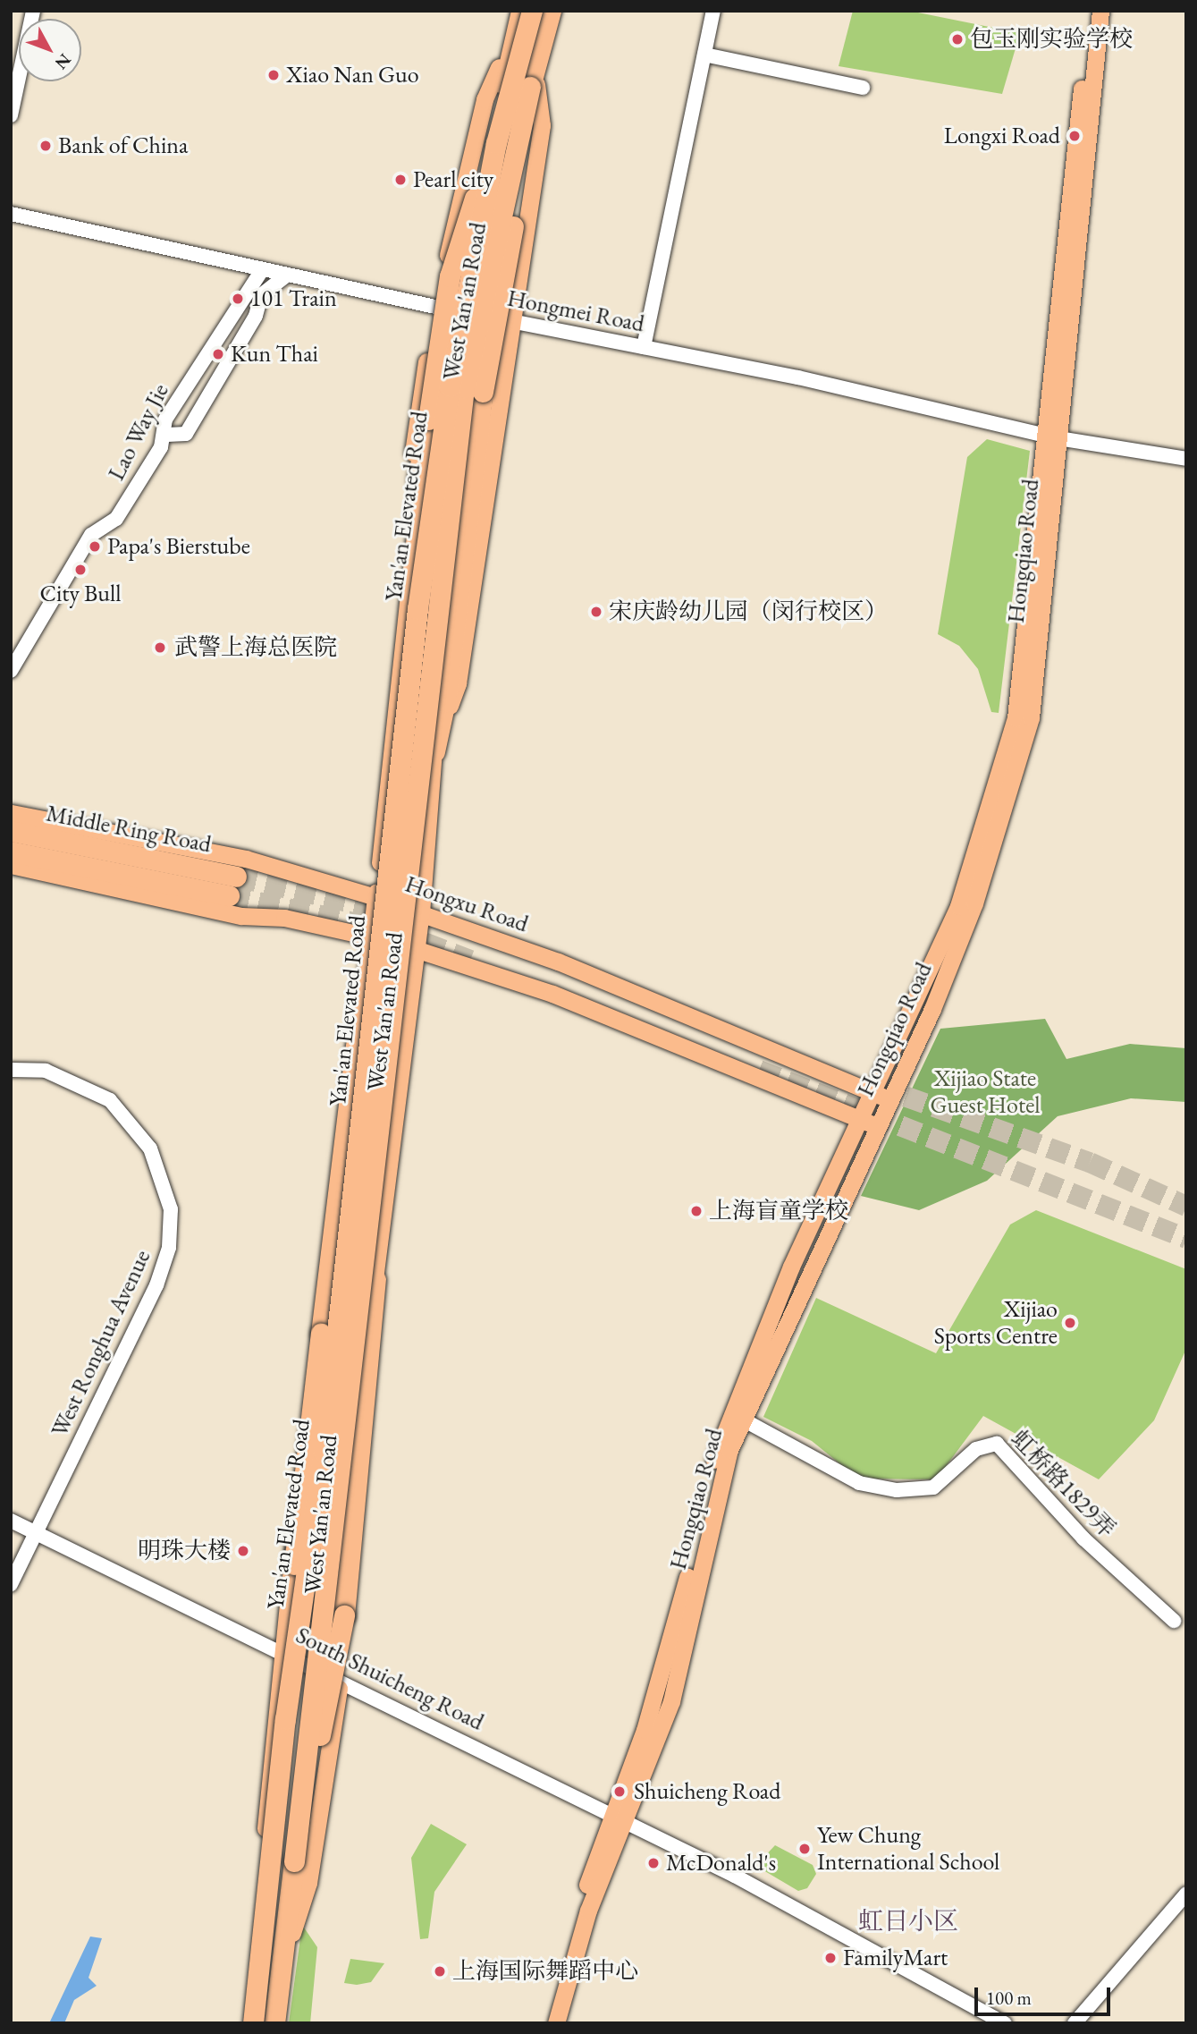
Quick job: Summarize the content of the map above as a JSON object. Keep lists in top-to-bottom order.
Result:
{
  "streets": {
    "highway": ["Yan'an Elevated Road", "Middle Ring Road"],
    "main road": ["West Yan'an Road", "Hongqiao Road", "Hongxu Road"],
    "street": [
      "Hongmei Road",
      "Lao Way Jie",
      "West Ronghua Avenue",
      "虹桥路1829弄",
      "South Shuicheng Road"
    ]
  },
  "crossings": [
    ["West Yan'an Road", "Hongmei Road"],
    ["West Yan'an Road", "Yan'an Elevated Road"],
    ["West Yan'an Road", "Hongxu Road"],
    ["West Yan'an Road", "South Shuicheng Road"],
    ["Hongmei Road", "Lao Way Jie"],
    ["Hongmei Road", "Hongqiao Road"],
    ["Hongqiao Road", "Hongxu Road"],
    ["Hongqiao Road", "虹桥路1829弄"],
    ["Hongqiao Road", "South Shuicheng Road"],
    ["West Ronghua Avenue", "South Shuicheng Road"]
  ],
  "districts": ["虹日小区"],
  "parks": ["Xijiao State Guest Hotel"],
  "places": [
    "包玉刚实验学校",
    "Xiao Nan Guo",
    "Longxi Road",
    "Bank of China",
    "Pearl city",
    "101 Train",
    "Kun Thai",
    "Papa's Bierstube",
    "City Bull",
    "宋庆龄幼儿园（闵行校区）",
    "武警上海总医院",
    "上海盲童学校",
    "Xijiao Sports Centre",
    "明珠大楼",
    "Shuicheng Road",
    "Yew Chung International School",
    "McDonald's",
    "FamilyMart",
    "上海国际舞蹈中心"
  ],
  "scale_bar": "100 m",
  "north": "bottom right"
}
